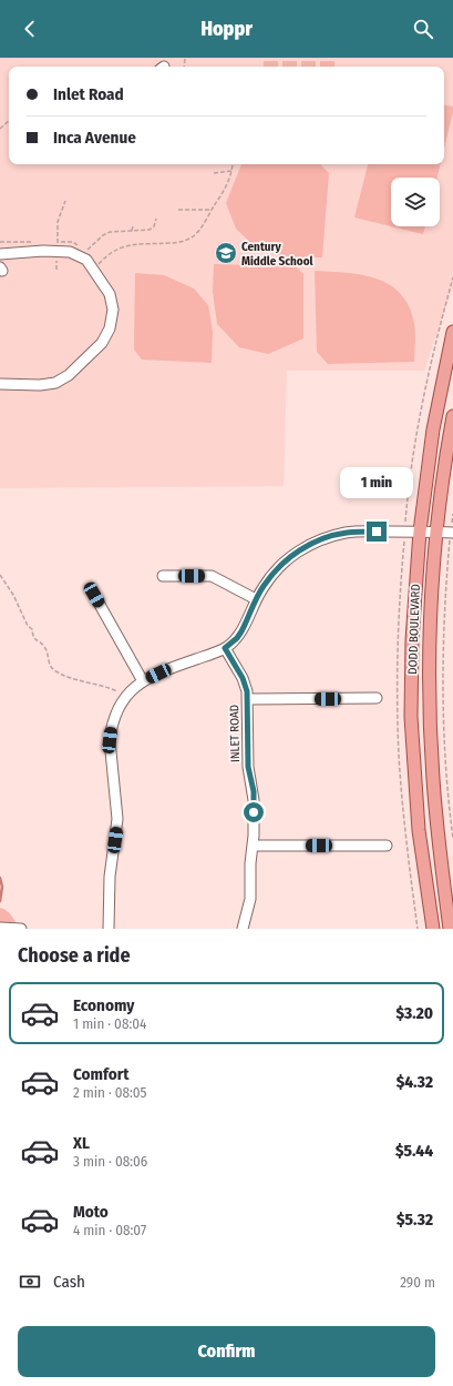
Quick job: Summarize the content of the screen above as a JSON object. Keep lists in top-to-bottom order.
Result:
{
  "streets": {
    "main road": ["DODD BOULEVARD"],
    "street": ["INLET ROAD"]
  },
  "places": {
    "school or university": ["Century Middle School"]
  },
  "page": {
    "header": "Hoppr",
    "banner": ["Inlet Road", "Inca Avenue"],
    "bubble": "1 min",
    "heading": "Choose a ride",
    "list": [
      {
        "name": "Economy",
        "note": "1 min · 08:04",
        "value": "$3.20"
      },
      {
        "name": "Comfort",
        "note": "2 min · 08:05",
        "value": "$4.32"
      },
      {
        "name": "XL",
        "note": "3 min · 08:06",
        "value": "$5.44"
      },
      {
        "name": "Moto",
        "note": "4 min · 08:07",
        "value": "$5.32"
      }
    ],
    "pay": ["Cash", "290 m"],
    "buttons": "Confirm"
  }
}
